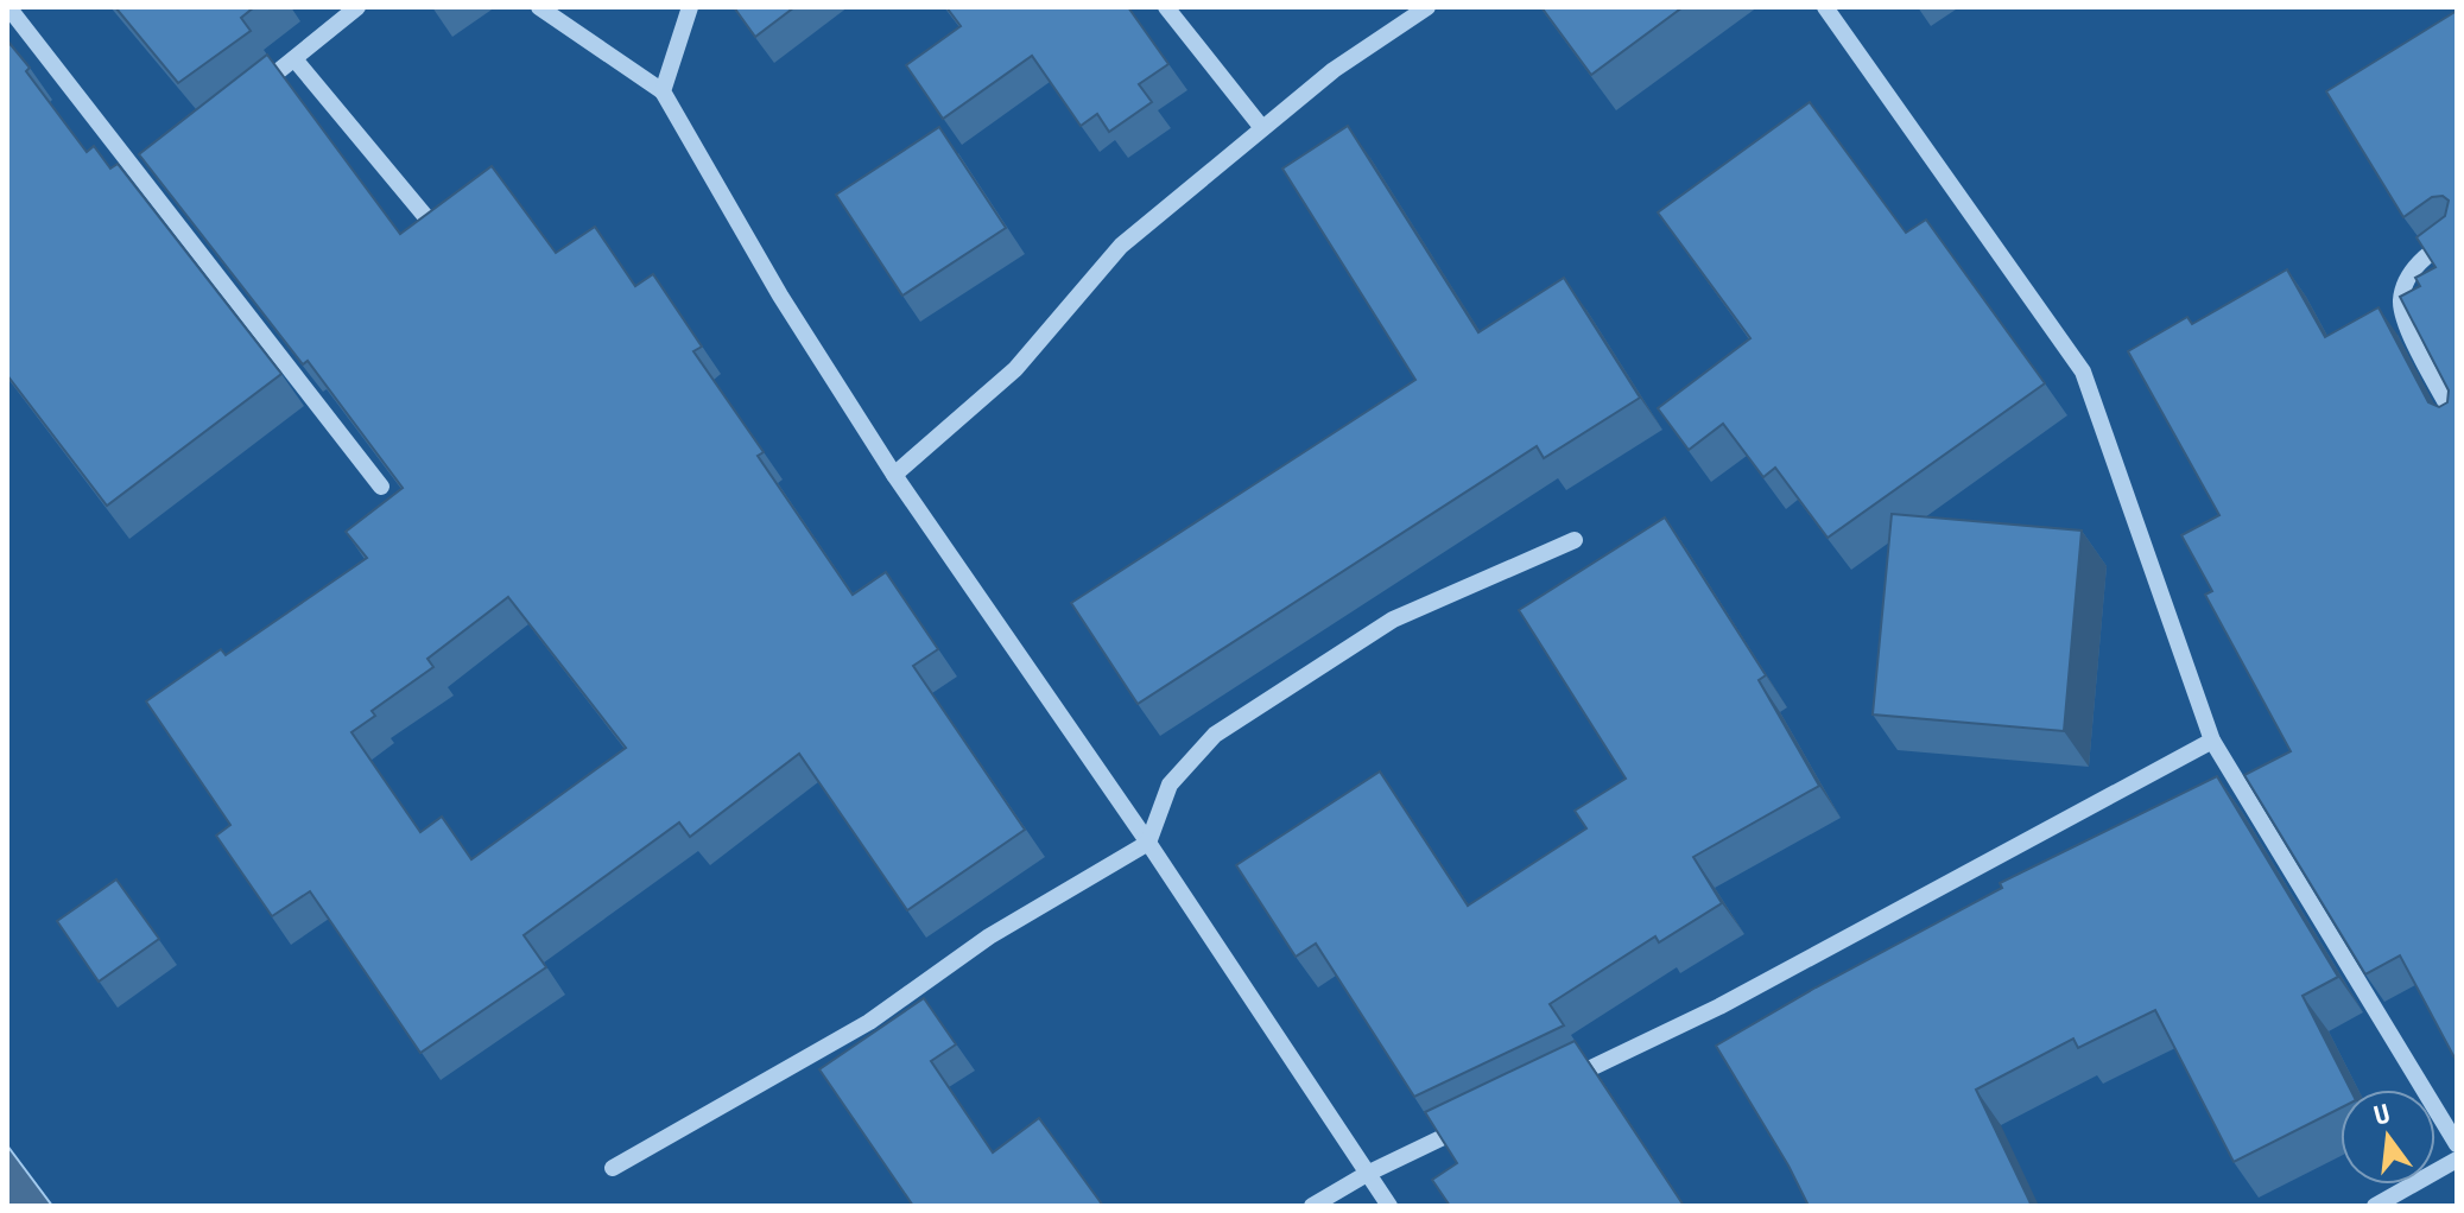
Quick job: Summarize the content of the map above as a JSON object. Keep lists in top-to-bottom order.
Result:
{
  "north": "top"
}
